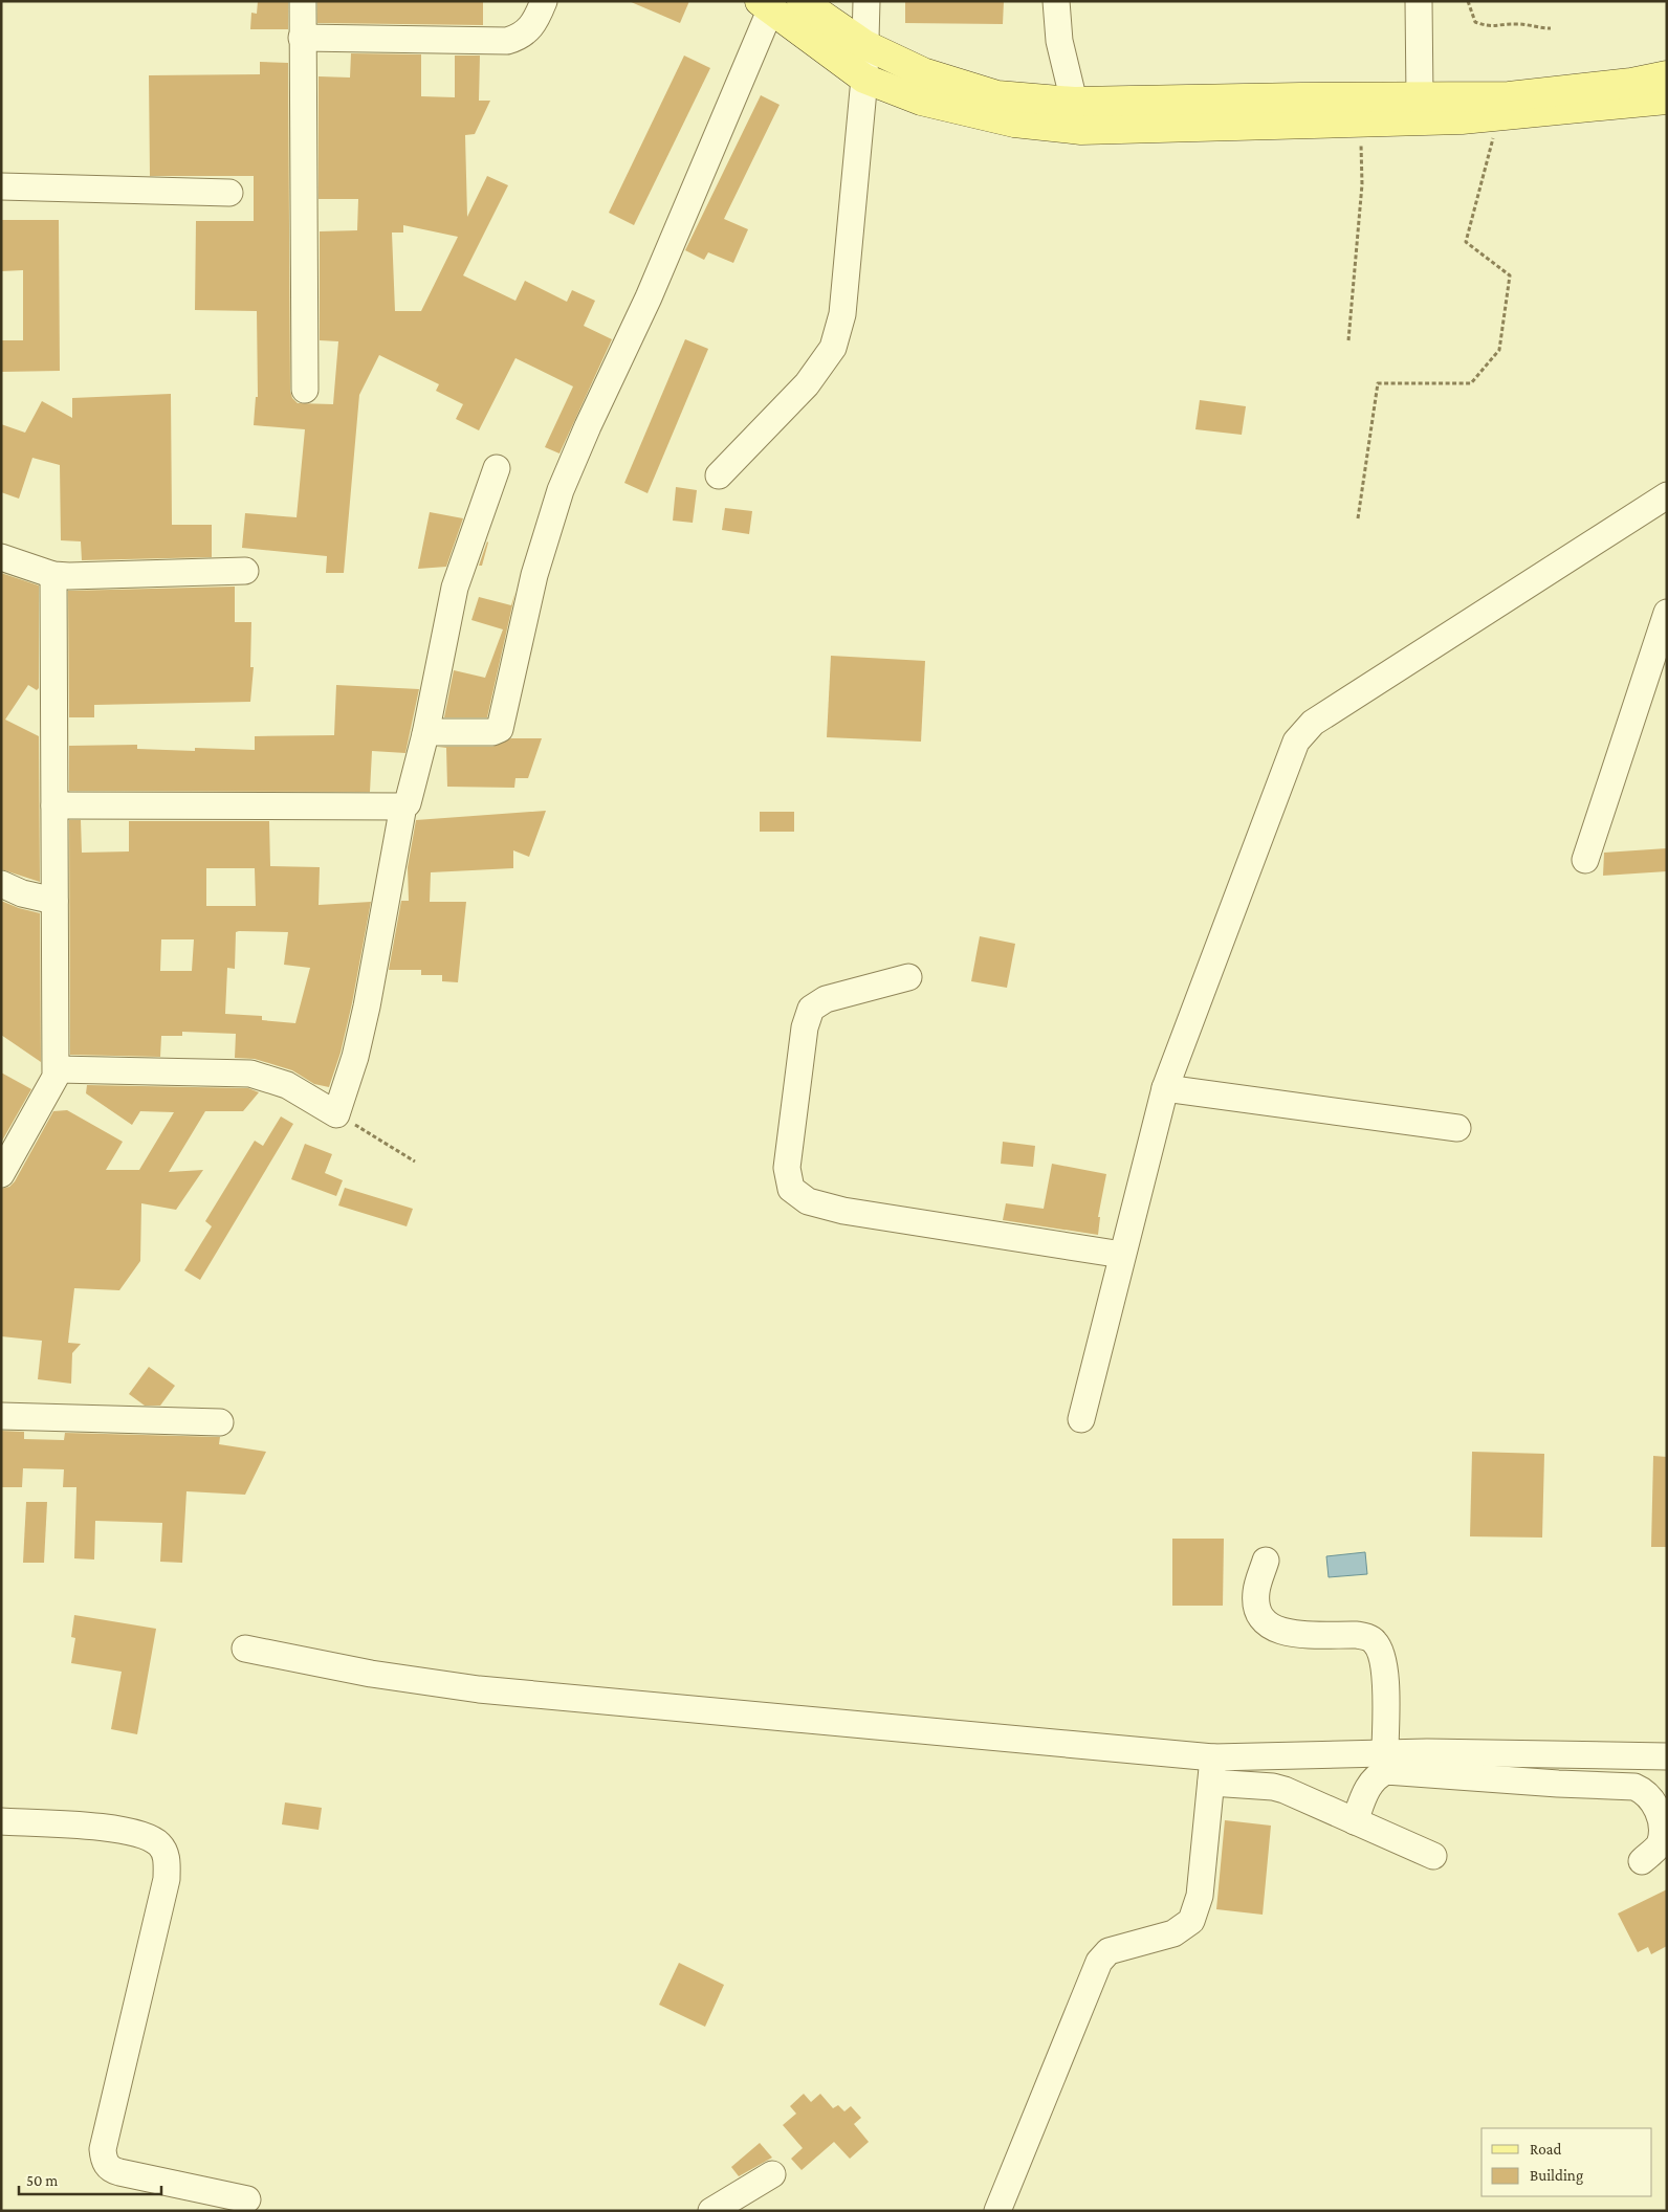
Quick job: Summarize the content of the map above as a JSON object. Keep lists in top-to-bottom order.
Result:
{
  "legend": ["Road", "Building"],
  "scale_bar": "50 m"
}
